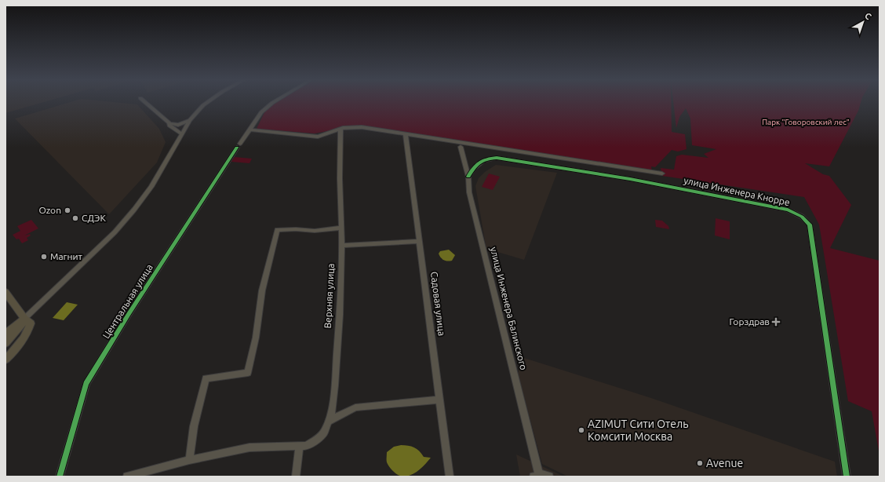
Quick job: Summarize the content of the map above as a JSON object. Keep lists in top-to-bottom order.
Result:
{
  "streets": {
    "street": [
      "улица Инженера Кнорре",
      "Верхняя улица",
      "Центральная улица",
      "Садовая улица",
      "улица Инженера Балинского"
    ]
  },
  "crossings": [
    ["улица Инженера Кнорре", "улица Инженера Балинского"]
  ],
  "parks": ["Парк \"Говоровский лес\""],
  "places": {
    "other": [
      "Ozon",
      "СДЭК",
      "Магнит",
      "AZIMUT Сити Отель Комсити Москва",
      "Avenue"
    ],
    "health": ["Горздрав"]
  },
  "north": "top right"
}
